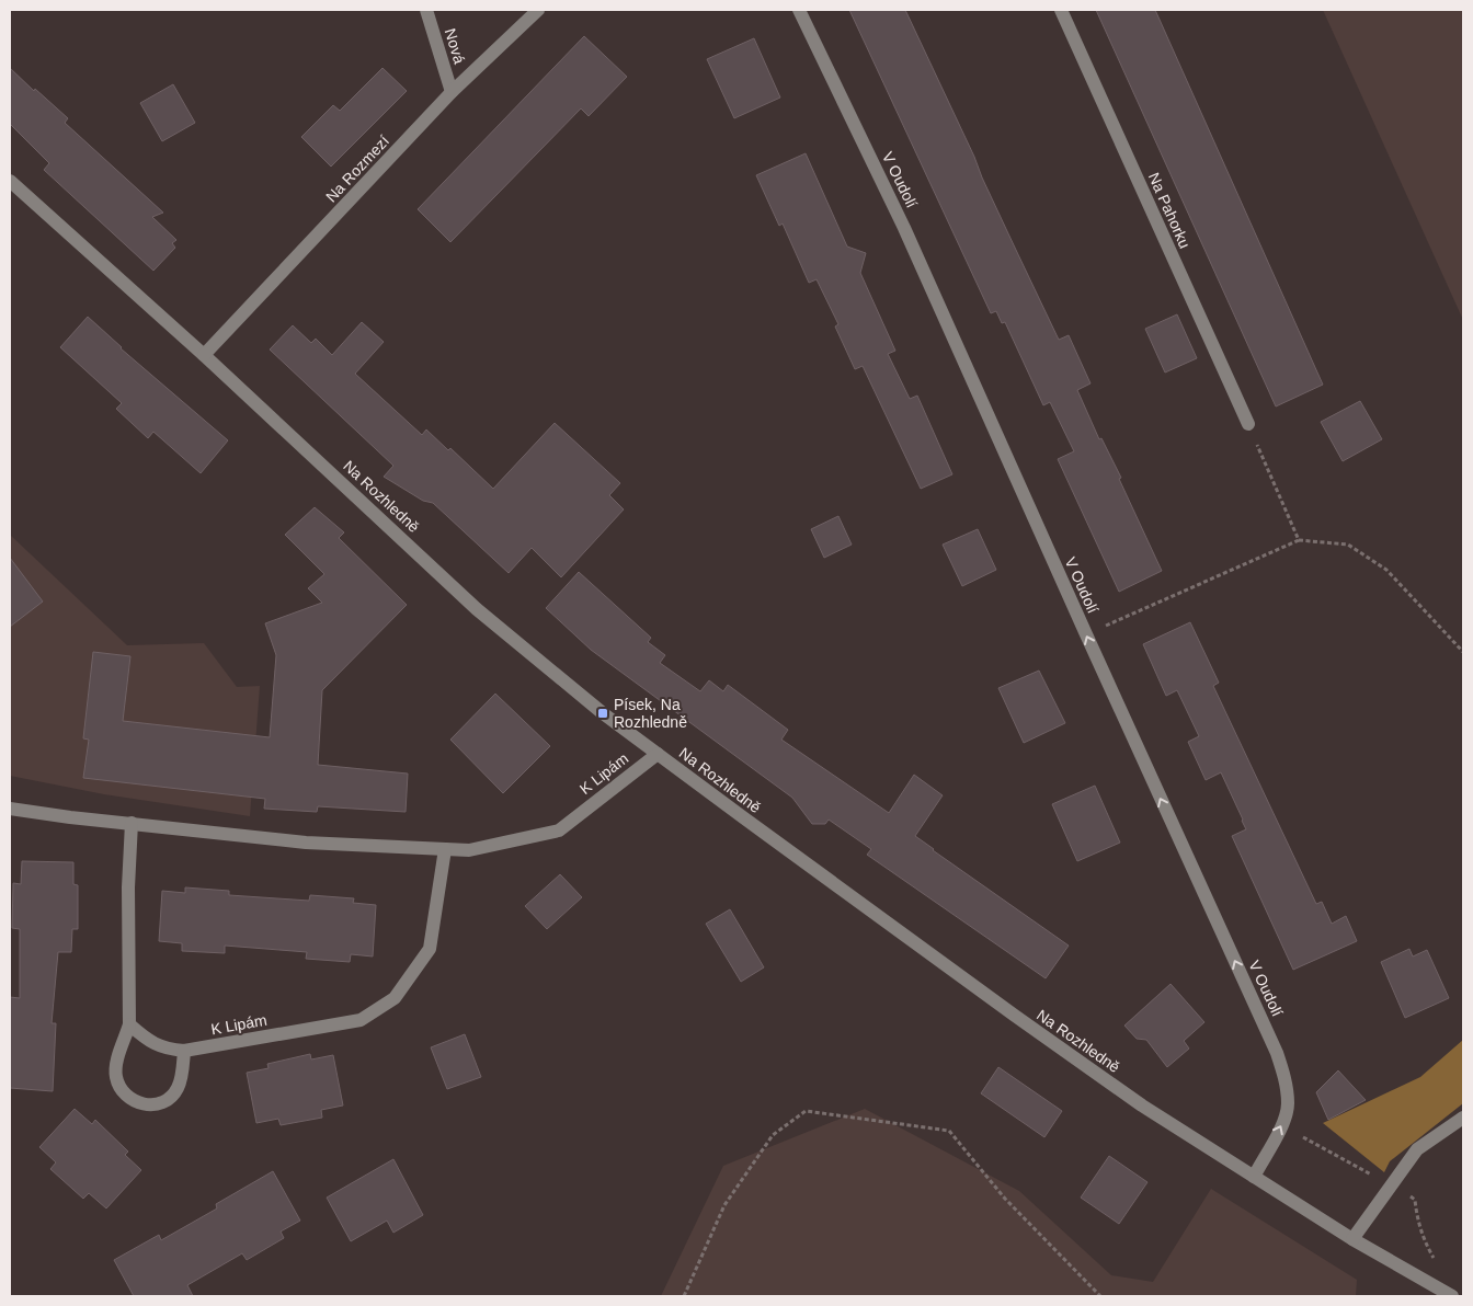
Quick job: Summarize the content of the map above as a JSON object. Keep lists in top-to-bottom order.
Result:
{
  "streets": {
    "street": [
      "Nová",
      "Na Rozmezí",
      "V Oudolí",
      "Na Pahorku",
      "Na Rozhledně",
      "K Lipám"
    ]
  },
  "crossings": [
    ["Nová", "Na Rozmezí"],
    ["Na Rozmezí", "Na Rozhledně"],
    ["V Oudolí", "Na Rozhledně"],
    ["Na Rozhledně", "K Lipám"]
  ],
  "one_way": ["V Oudolí"],
  "places": {
    "transit": ["Písek, Na Rozhledně"]
  }
}
